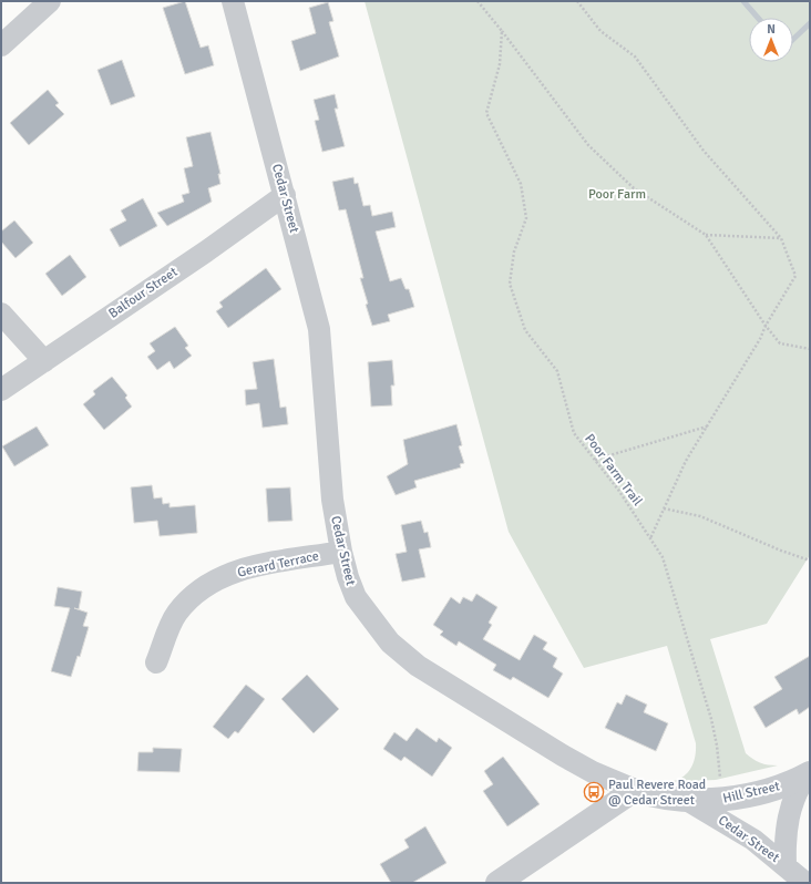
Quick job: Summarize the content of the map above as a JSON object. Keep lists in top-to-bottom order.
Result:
{
  "streets": {
    "street": [
      "Cedar Street",
      "Balfour Street",
      "Gerard Terrace",
      "Hill Street"
    ],
    "path": ["Poor Farm Trail"]
  },
  "crossings": [
    ["Cedar Street", "Balfour Street"],
    ["Cedar Street", "Gerard Terrace"],
    ["Cedar Street", "Hill Street"]
  ],
  "parks": ["Poor Farm"],
  "places": {
    "bus stop": ["Paul Revere Road @ Cedar Street"]
  },
  "north": "top"
}
